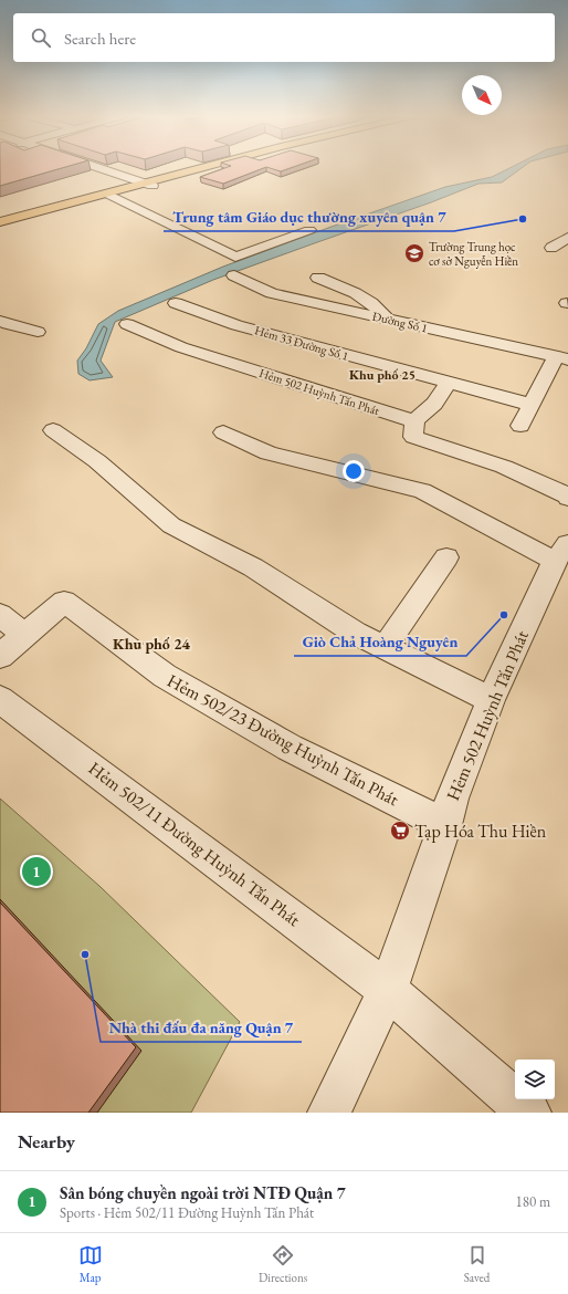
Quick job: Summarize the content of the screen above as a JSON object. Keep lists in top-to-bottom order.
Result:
{
  "streets": {
    "street": [
      "Đường Số 1",
      "Hẻm 33 Đường Số 1",
      "Hẻm 502 Huỳnh Tấn Phát",
      "Hẻm 502/23 Đường Huỳnh Tấn Phát",
      "Hẻm 502/11 Đường Huỳnh Tấn Phát"
    ]
  },
  "crossings": [
    ["Hẻm 502 Huỳnh Tấn Phát", "Hẻm 502/23 Đường Huỳnh Tấn Phát"],
    ["Hẻm 502 Huỳnh Tấn Phát", "Hẻm 502/11 Đường Huỳnh Tấn Phát"]
  ],
  "districts": ["Khu phố 25", "Khu phố 24"],
  "places": {
    "other": ["Trung tâm Giáo dục thường xuyên quận 7", "Giò Chả Hoàng Nguyên", "Nhà thi đấu đa năng Quận 7"],
    "school or university": ["Trường Trung học cơ sở Nguyễn Hiền"],
    "supermarket": ["Tạp Hóa Thu Hiền"]
  },
  "north": "bottom right",
  "page": {
    "search": "Search here",
    "pins": "1",
    "heading": "Nearby",
    "list": [
      {
        "mark": "1",
        "name": "Sân bóng chuyền ngoài trời NTĐ Quận 7",
        "note": "Sports · Hẻm 502/11 Đường Huỳnh Tấn Phát",
        "value": "180 m"
      }
    ],
    "nav": ["Map", "Directions", "Saved"]
  }
}
